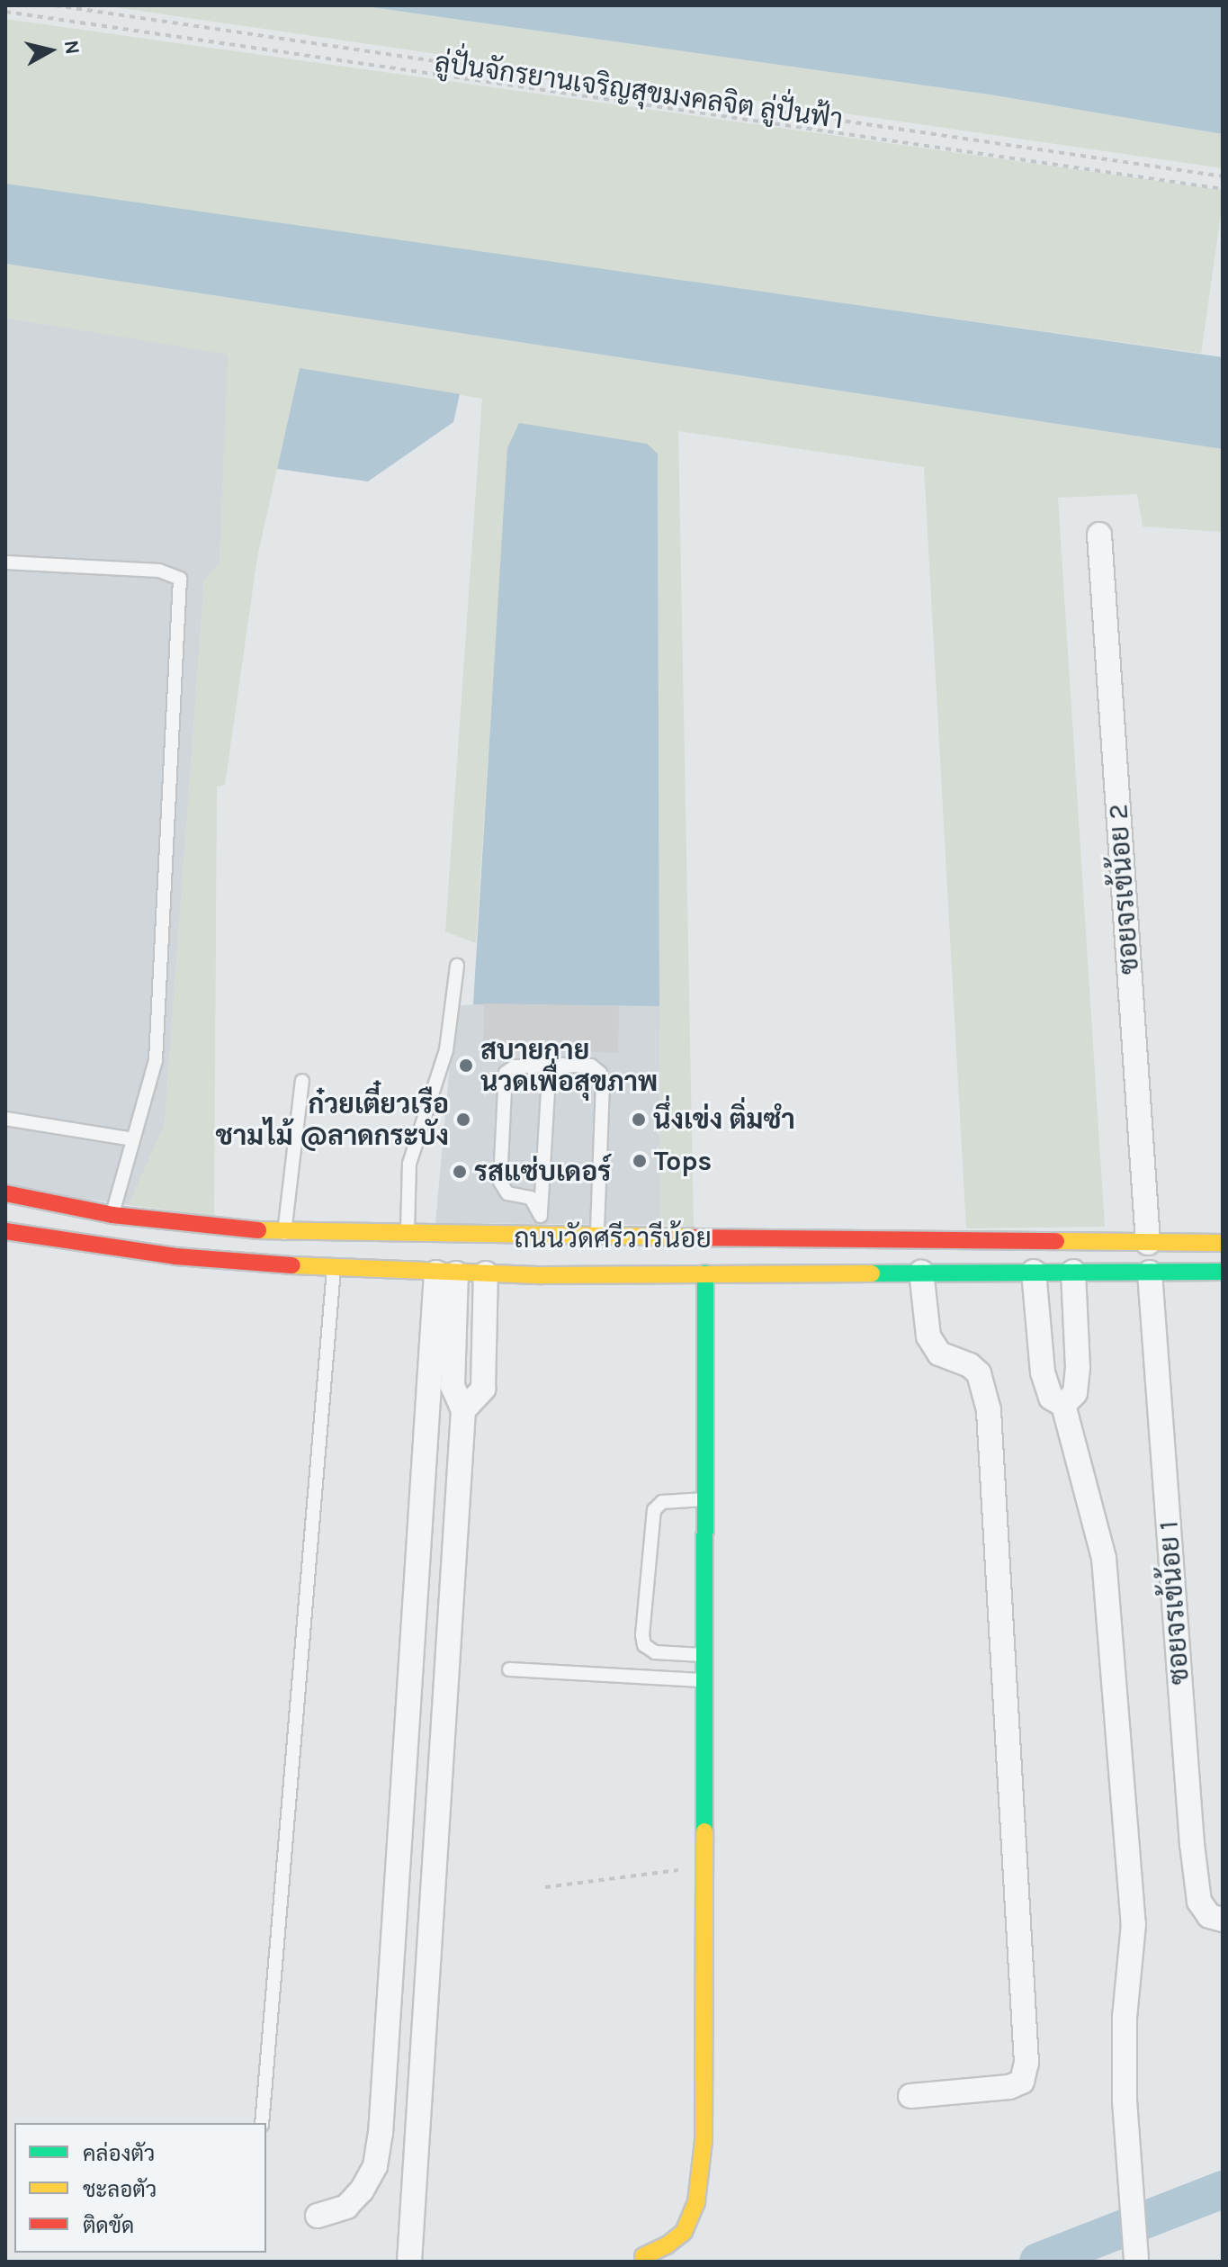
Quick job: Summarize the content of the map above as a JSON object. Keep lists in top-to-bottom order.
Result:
{
  "streets": {
    "main road": ["ถนนวัดศรีวารีน้อย"],
    "street": ["ซอยจรเข้น้อย 2", "ซอยจรเข้น้อย 1"],
    "path": ["ลู่ปั่นจักรยานเจริญสุขมงคลจิต ลู่ปั่นฟ้า"]
  },
  "crossings": [
    ["ซอยจรเข้น้อย 2", "ถนนวัดศรีวารีน้อย"],
    ["ถนนวัดศรีวารีน้อย", "ซอยจรเข้น้อย 1"]
  ],
  "places": [
    "สบายกาย นวดเพื่อสุขภาพ",
    "ก๋วยเตี๋ยวเรือ ชามไม้ @ลาดกระบัง",
    "นึ่งเข่ง ติ่มซำ",
    "Tops",
    "รสแซ่บเดอร์"
  ],
  "legend": ["คล่องตัว", "ชะลอตัว", "ติดขัด"],
  "north": "right"
}
